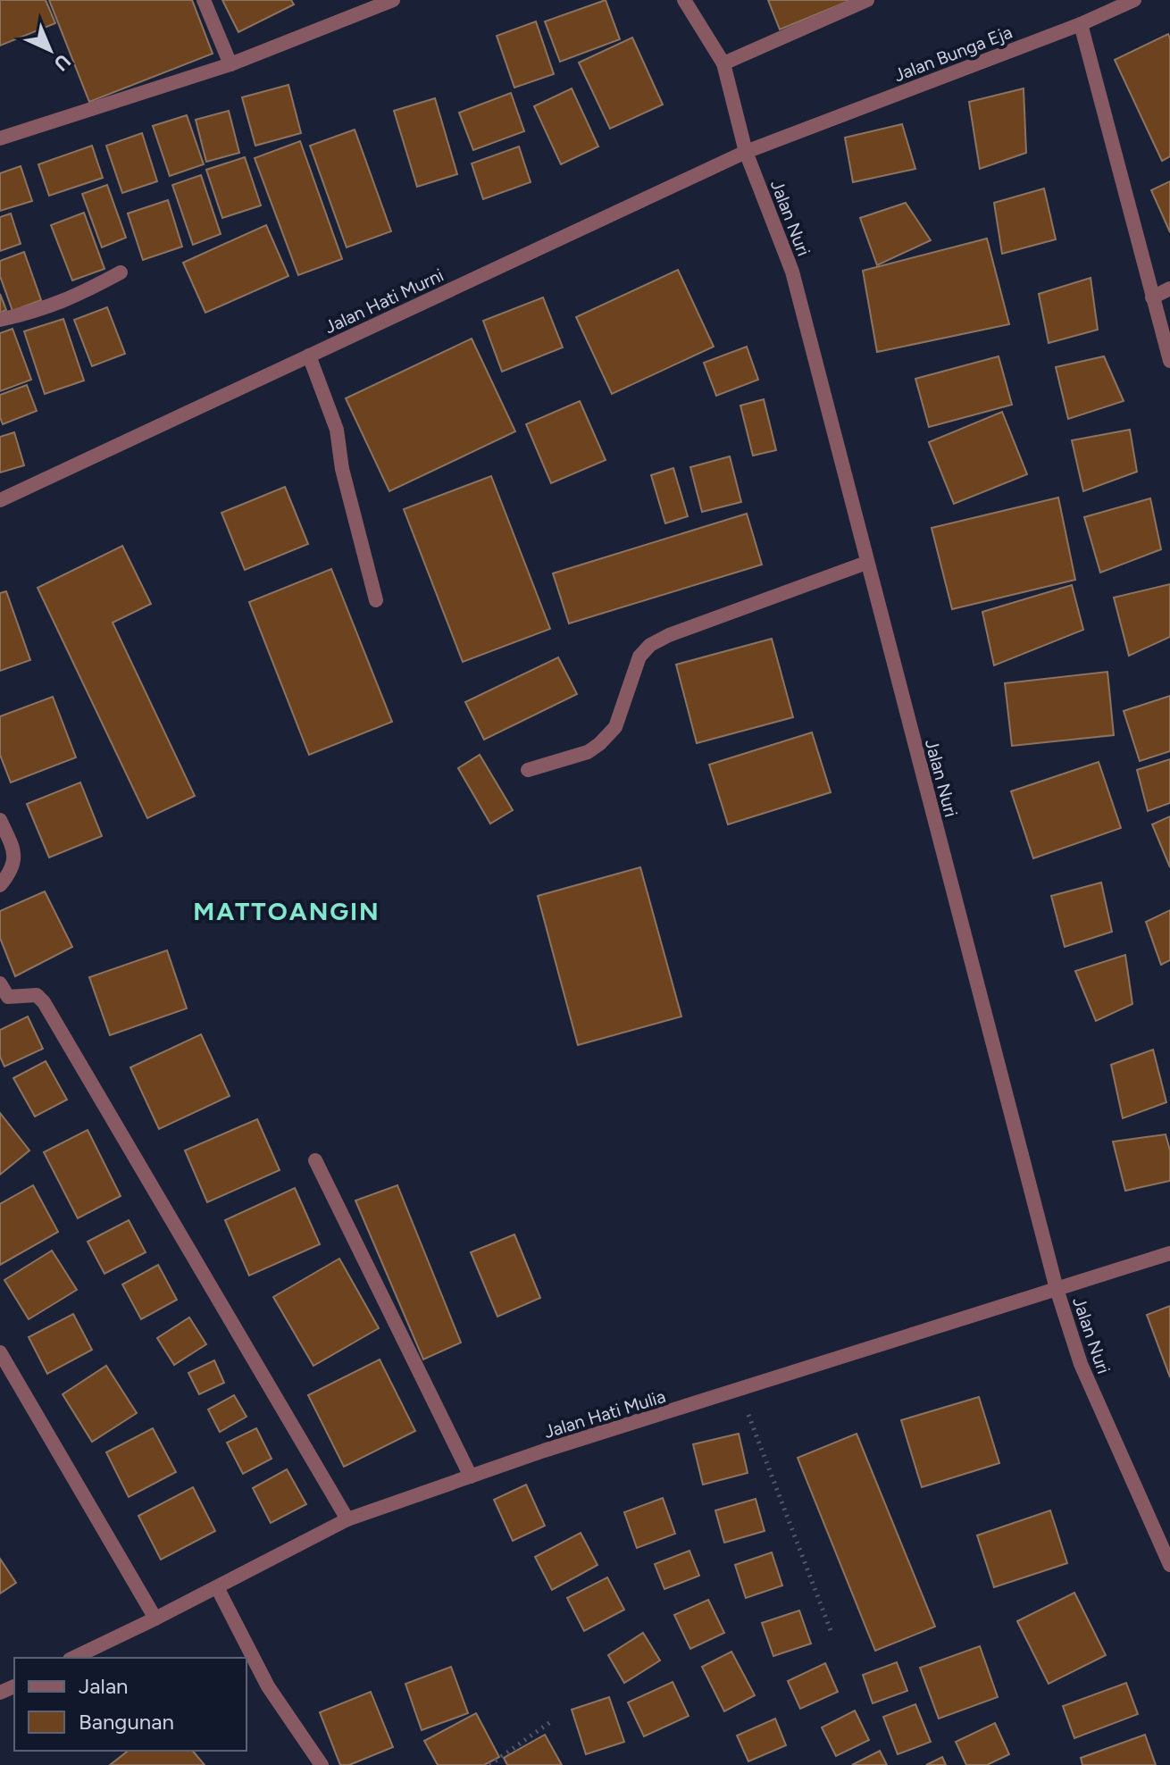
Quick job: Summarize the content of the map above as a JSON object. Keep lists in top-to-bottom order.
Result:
{
  "streets": {
    "street": [
      "Jalan Bunga Eja",
      "Jalan Nuri",
      "Jalan Hati Murni",
      "Jalan Hati Mulia"
    ]
  },
  "crossings": [
    ["Jalan Bunga Eja", "Jalan Hati Murni"],
    ["Jalan Nuri", "Jalan Hati Murni"],
    ["Jalan Nuri", "Jalan Hati Mulia"]
  ],
  "districts": ["MATTOANGIN"],
  "legend": ["Jalan", "Bangunan"],
  "north": "bottom right"
}
